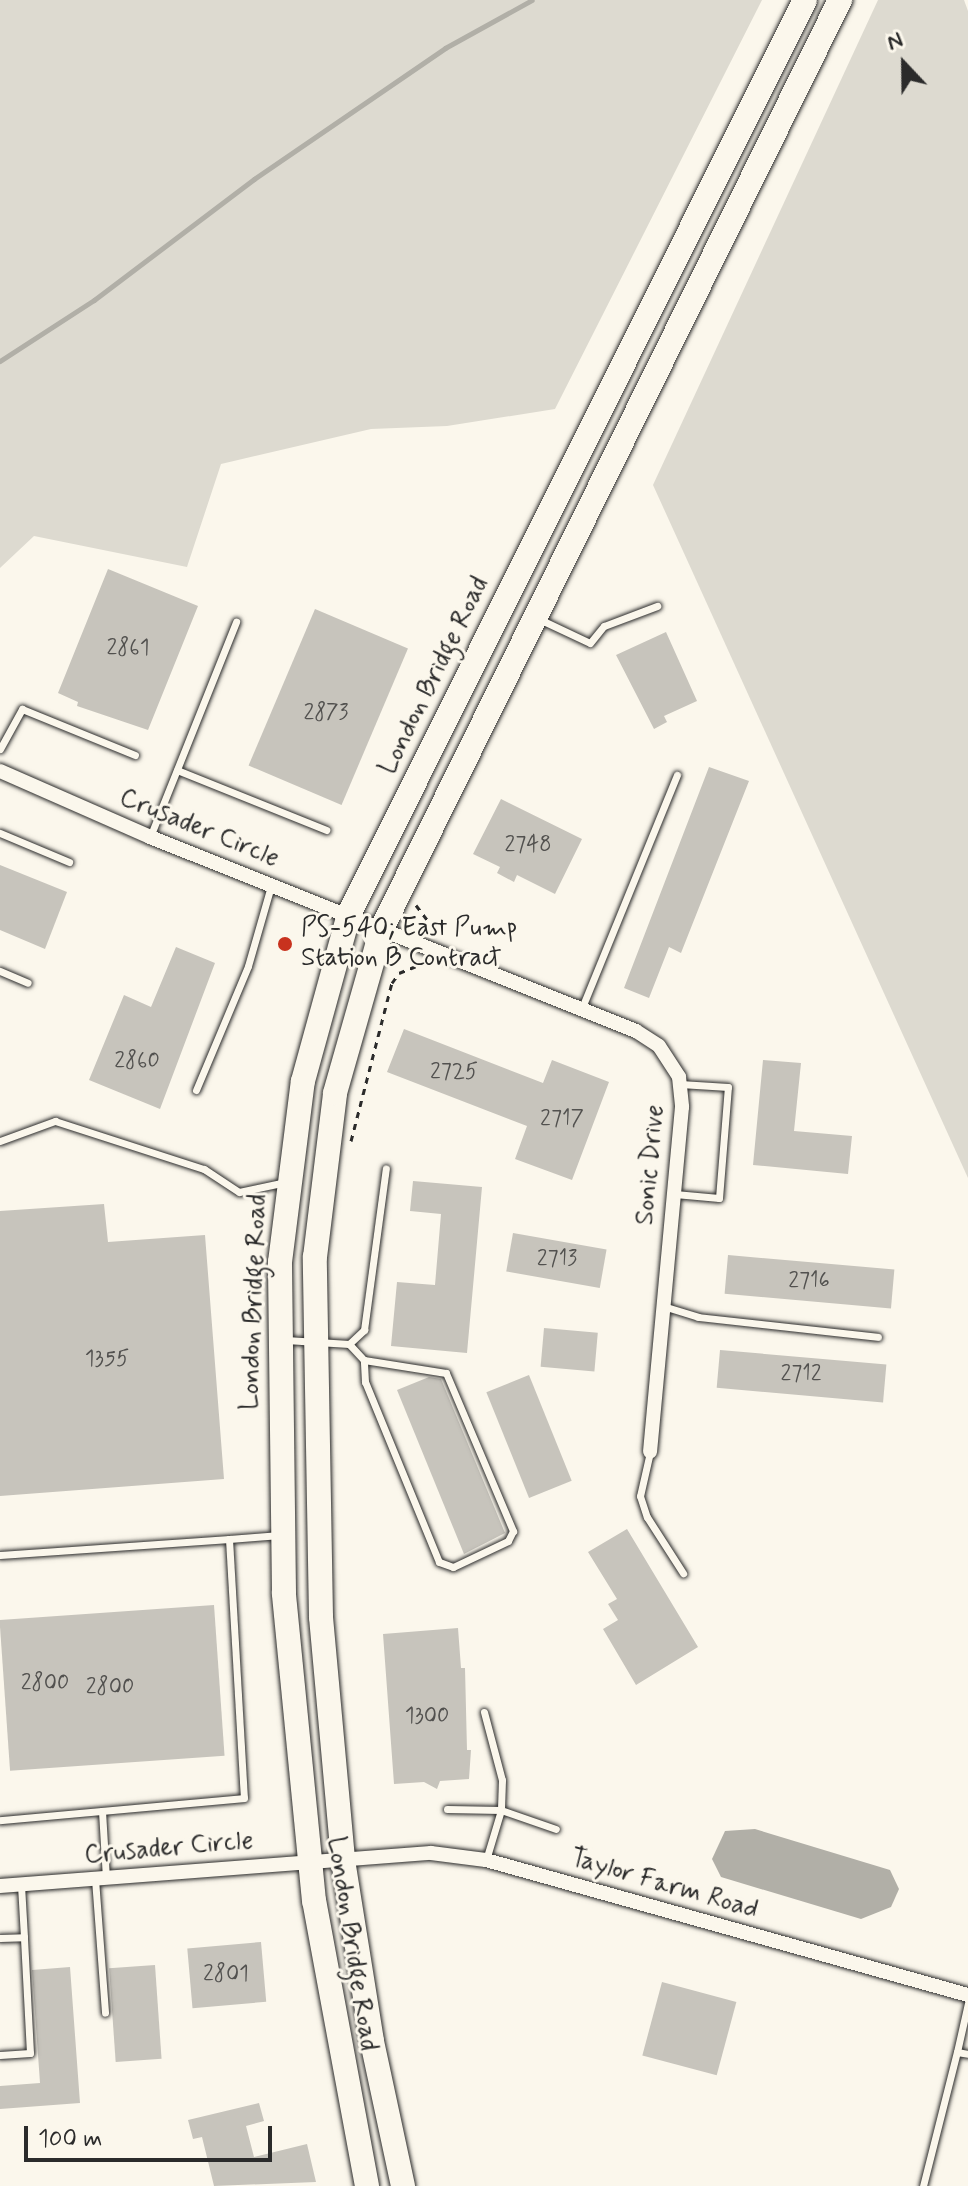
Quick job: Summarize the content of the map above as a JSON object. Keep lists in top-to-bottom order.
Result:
{
  "streets": {
    "main road": ["London Bridge Road"],
    "street": ["Crusader Circle", "Sonic Drive", "Taylor Farm Road"]
  },
  "crossings": [
    ["London Bridge Road", "Crusader Circle"],
    ["London Bridge Road", "Sonic Drive"],
    ["London Bridge Road", "Taylor Farm Road"],
    ["Crusader Circle", "Sonic Drive"],
    ["Crusader Circle", "Taylor Farm Road"]
  ],
  "places": ["PS-540; East Pump Station B Contract"],
  "house_numbers": [
    "2861",
    "2873",
    "2748",
    "2860",
    "2725",
    "2717",
    "2713",
    "2716",
    "1355",
    "2712",
    "2800",
    "2800",
    "1300",
    "2801"
  ],
  "scale_bar": "100 m",
  "north": "top"
}
